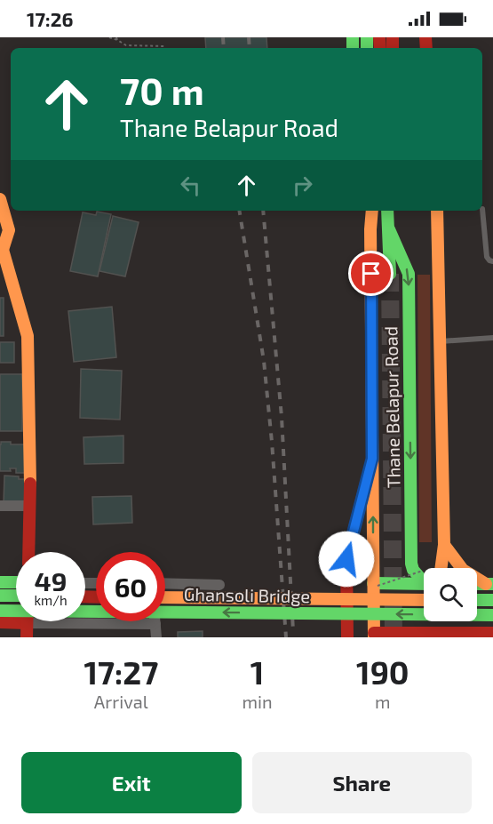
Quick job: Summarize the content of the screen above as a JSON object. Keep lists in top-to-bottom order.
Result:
{
  "streets": {
    "main road": ["Thane Belapur Road", "Ghansoli Bridge"]
  },
  "page": {
    "status": "17:26",
    "turn": ["70 m", "Thane Belapur Road"],
    "speed": "49 km/h",
    "limit": "60",
    "eta": [
      "17:27",
      "Arrival",
      "1",
      "min",
      "190",
      "m"
    ],
    "buttons": ["Exit", "Share"]
  }
}
